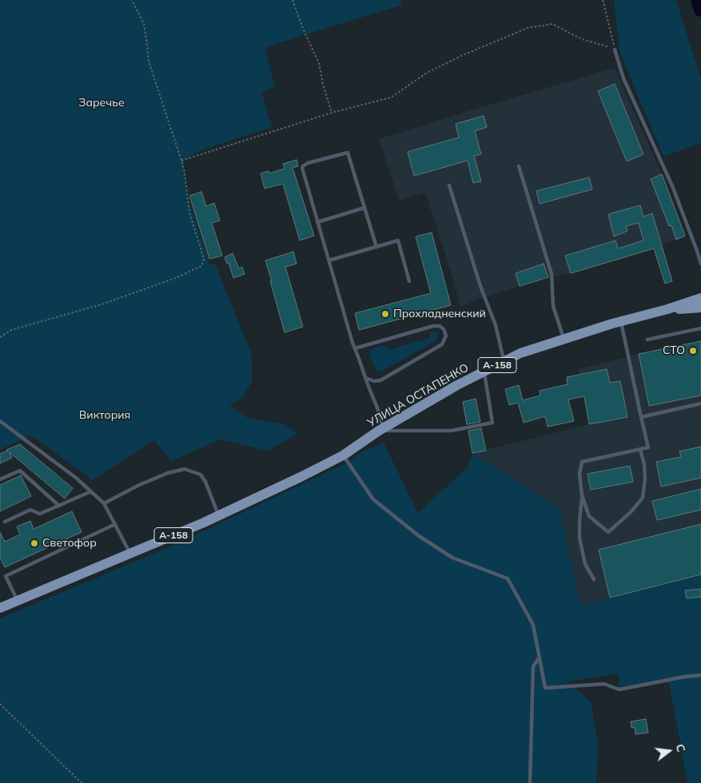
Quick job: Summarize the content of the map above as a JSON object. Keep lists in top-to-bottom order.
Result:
{
  "streets": {
    "main road": ["А-158", "УЛИЦА ОСТАПЕНКО"]
  },
  "crossings": [
    ["А-158", "УЛИЦА ОСТАПЕНКО"]
  ],
  "parks": ["Заречье", "Виктория"],
  "places": ["Прохладненский", "СТО", "Светофор"],
  "north": "right"
}
